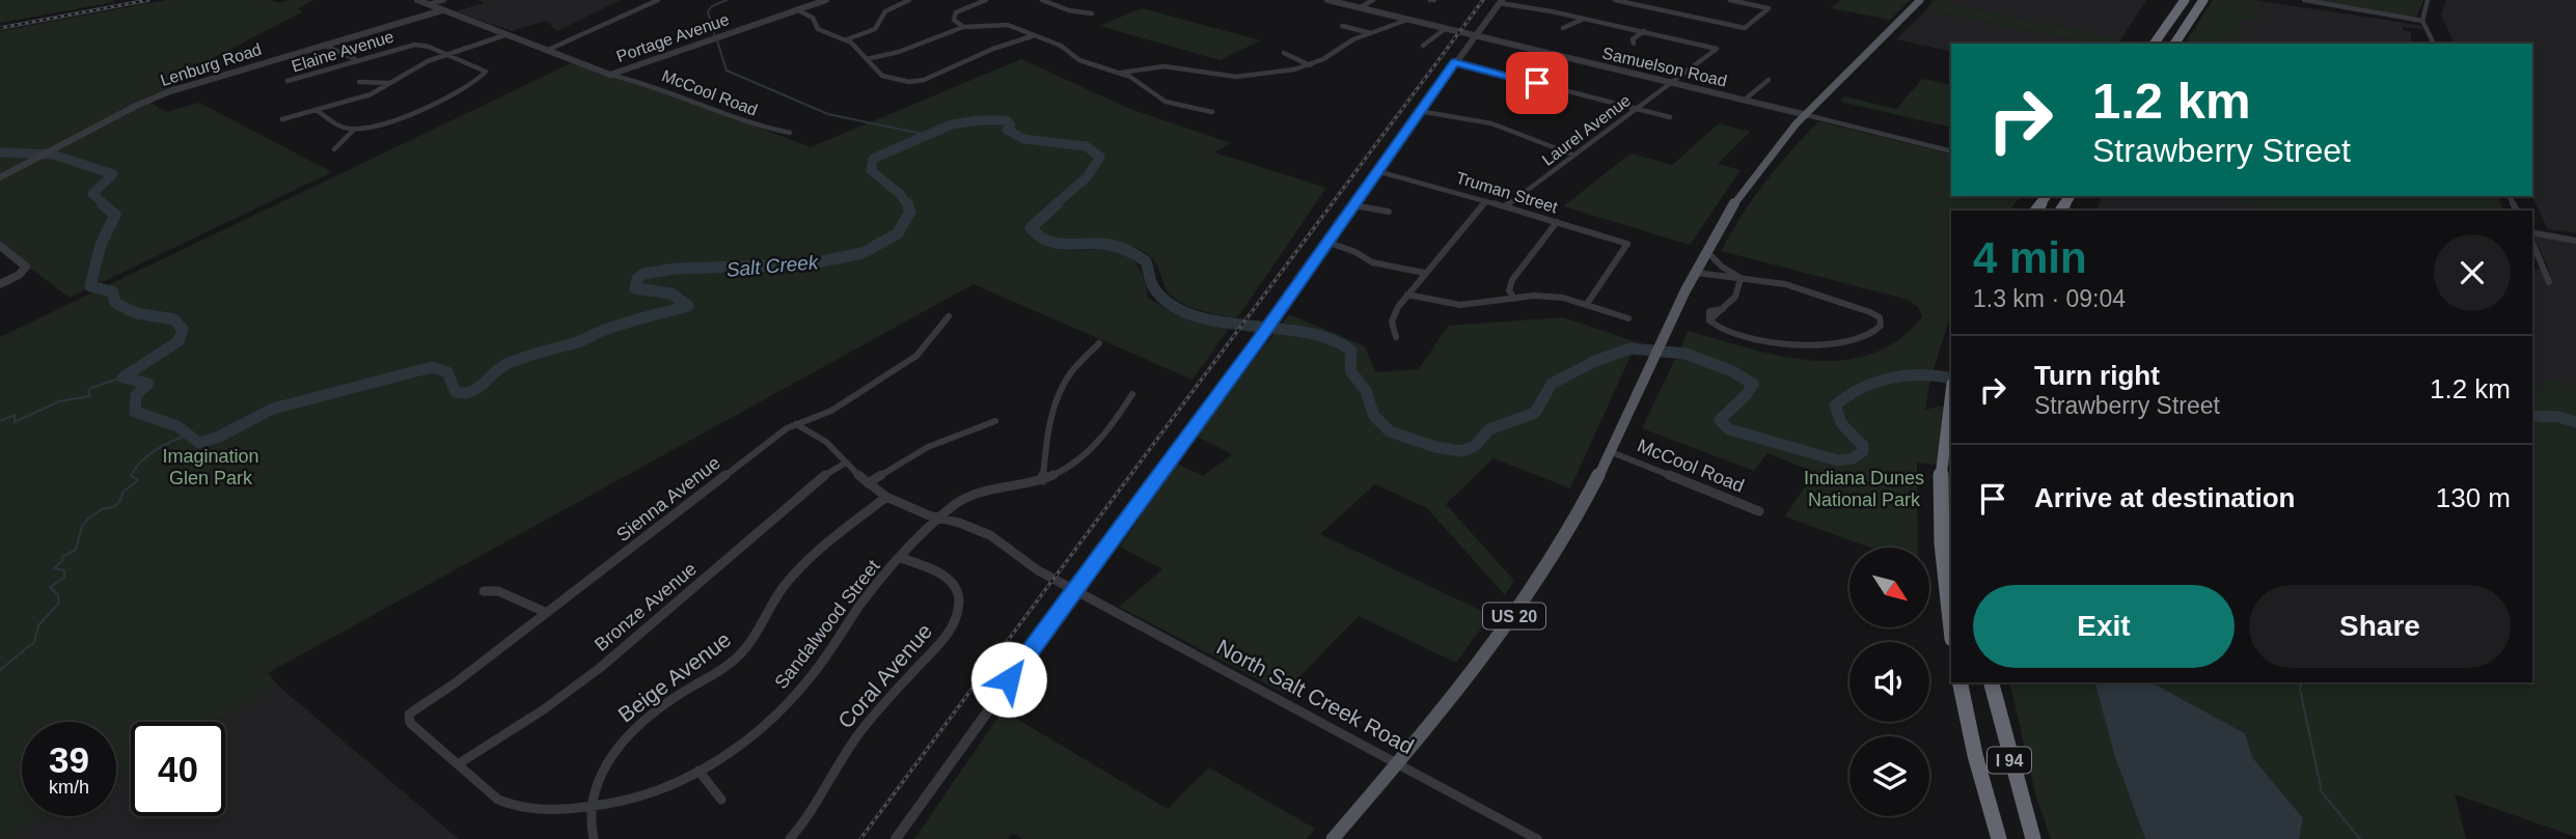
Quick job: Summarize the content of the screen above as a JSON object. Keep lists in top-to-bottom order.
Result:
{
  "streets": {
    "highway": ["I 94"],
    "main road": ["US 20"],
    "street": [
      "Portage Avenue",
      "Elaine Avenue",
      "Lenburg Road",
      "Samuelson Road",
      "McCool Road",
      "Laurel Avenue",
      "Truman Street",
      "Sienna Avenue",
      "Bronze Avenue",
      "Sandalwood Street",
      "Coral Avenue",
      "Beige Avenue",
      "North Salt Creek Road"
    ]
  },
  "crossings": [
    ["Portage Avenue", "McCool Road"],
    ["Lenburg Road", "McCool Road"],
    ["Samuelson Road", "Laurel Avenue"],
    ["Samuelson Road", "US 20"],
    ["McCool Road", "US 20"],
    ["Laurel Avenue", "Truman Street"],
    ["Sienna Avenue", "Sandalwood Street"],
    ["Sienna Avenue", "North Salt Creek Road"],
    ["Bronze Avenue", "Sandalwood Street"],
    ["Bronze Avenue", "North Salt Creek Road"],
    ["US 20", "North Salt Creek Road"],
    ["Sandalwood Street", "Coral Avenue"],
    ["Sandalwood Street", "Beige Avenue"],
    ["Sandalwood Street", "North Salt Creek Road"],
    ["Beige Avenue", "North Salt Creek Road"]
  ],
  "water": ["Salt Creek"],
  "parks": ["Imagination Glen Park", "Indiana Dunes National Park"],
  "north": "bottom right",
  "page": {
    "turn": ["1.2 km", "Strawberry Street"],
    "heading": ["4 min", "1.3 km · 09:04"],
    "list": [
      {
        "name": "Turn right",
        "note": "Strawberry Street",
        "value": "1.2 km"
      },
      {
        "name": "Arrive at destination",
        "value": "130 m"
      }
    ],
    "buttons": ["Exit", "Share"],
    "speed": "39 km/h",
    "limit": "40"
  }
}
